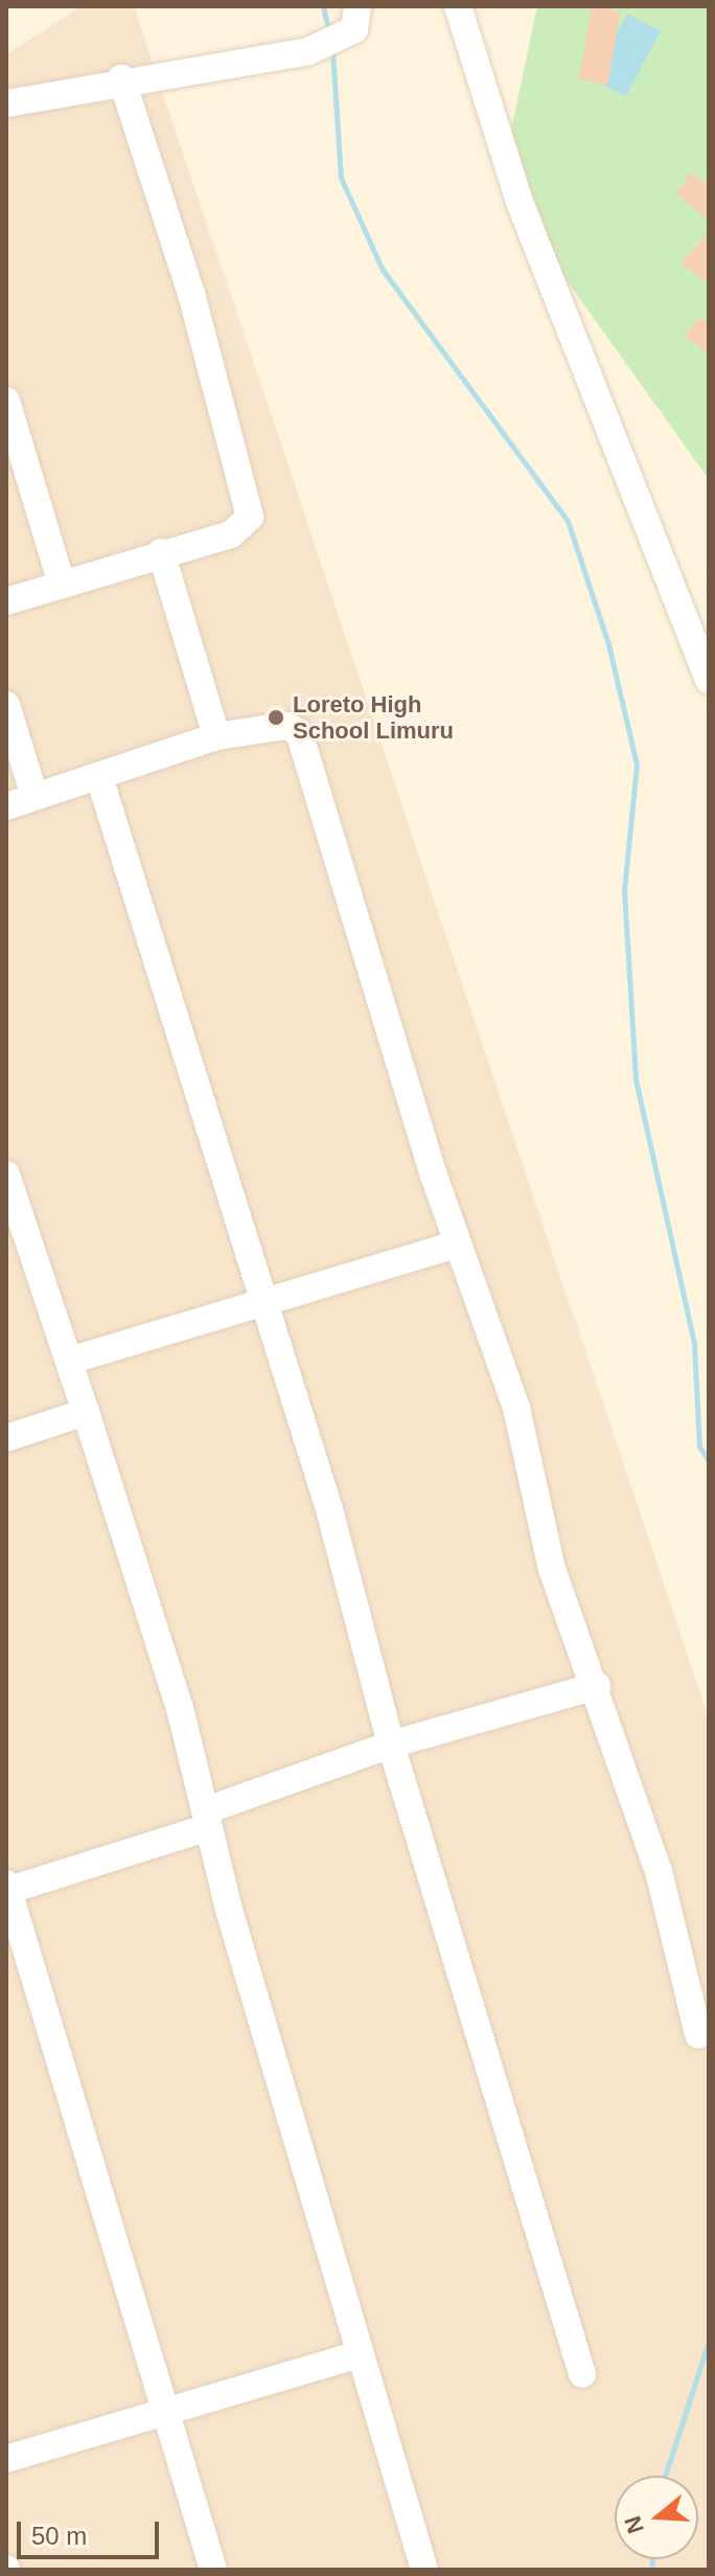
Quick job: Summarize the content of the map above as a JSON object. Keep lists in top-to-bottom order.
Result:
{
  "places": ["Loreto High School Limuru"],
  "scale_bar": "50 m",
  "north": "left"
}
